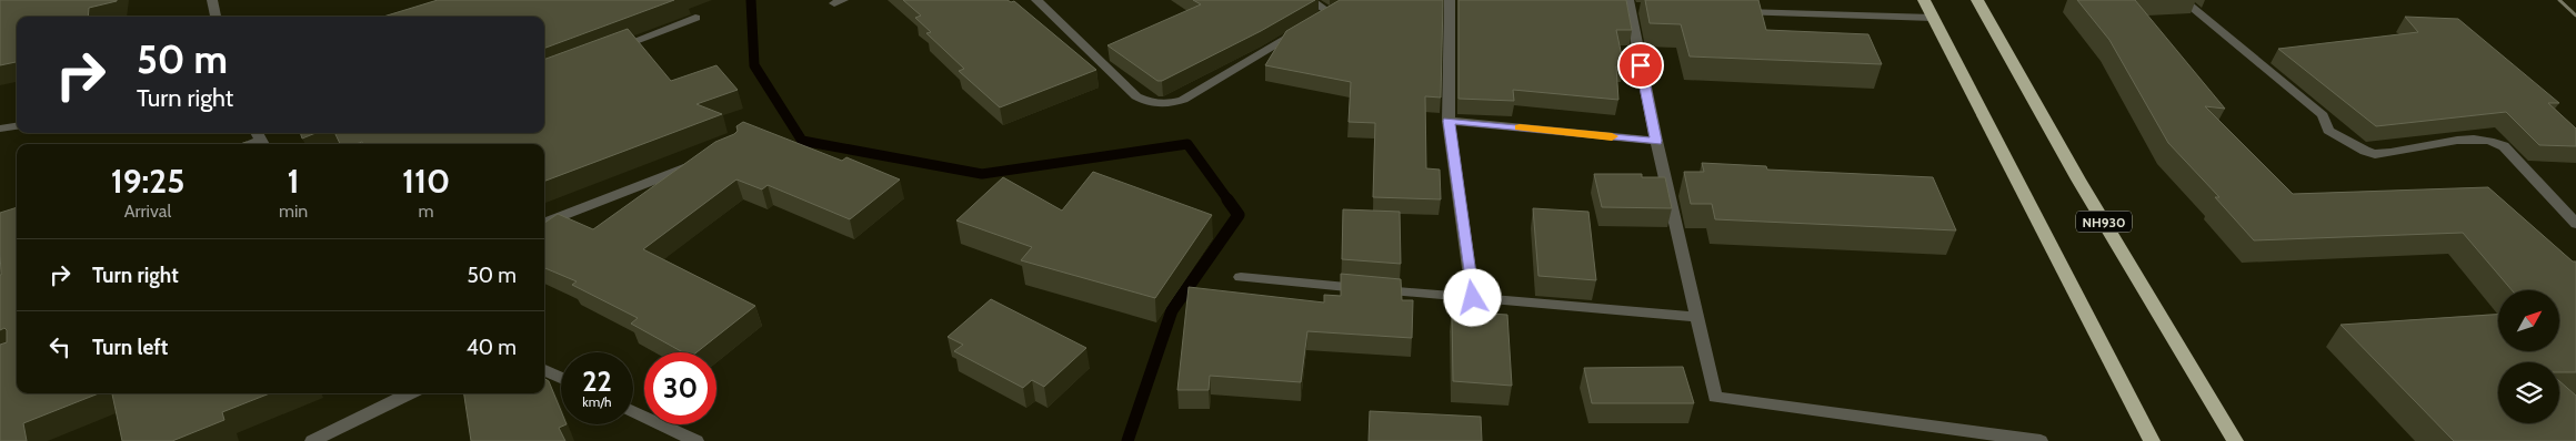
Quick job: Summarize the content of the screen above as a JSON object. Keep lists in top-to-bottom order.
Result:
{
  "streets": {
    "highway": ["NH930"]
  },
  "north": "top right",
  "page": {
    "turn": ["50 m", "Turn right"],
    "eta": [
      "19:25",
      "Arrival",
      "1",
      "min",
      "110",
      "m"
    ],
    "list": [
      {
        "name": "Turn right",
        "value": "50 m"
      },
      {
        "name": "Turn left",
        "value": "40 m"
      }
    ],
    "speed": "22 km/h",
    "limit": "30"
  }
}
